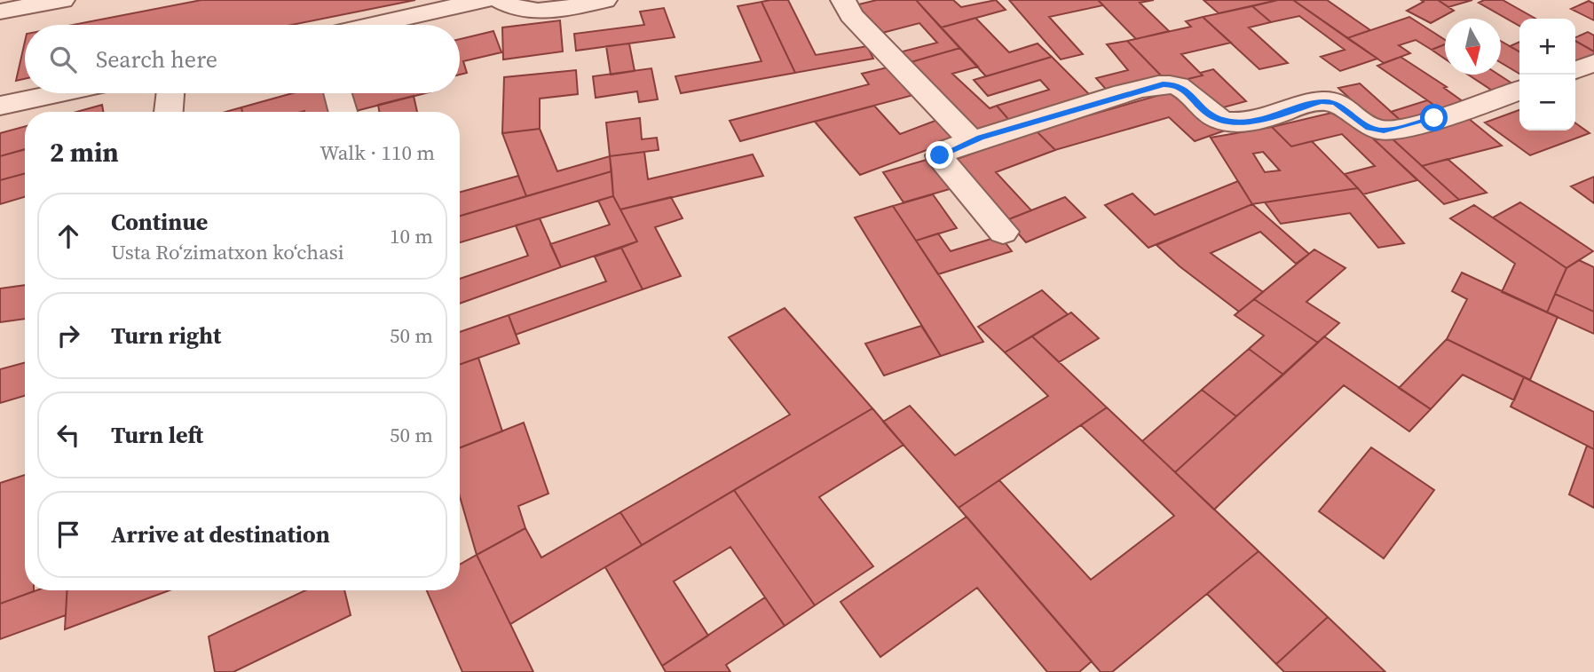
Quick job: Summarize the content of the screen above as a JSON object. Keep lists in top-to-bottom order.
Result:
{
  "north": "bottom",
  "page": {
    "map_buttons": ["+", "−"],
    "search": "Search here",
    "heading": ["2 min", "Walk · 110 m"],
    "list": [
      ["Continue", "Usta Roʻzimatxon koʻchasi", "10 m"],
      ["Turn right", "50 m"],
      ["Turn left", "50 m"],
      "Arrive at destination"
    ]
  }
}
